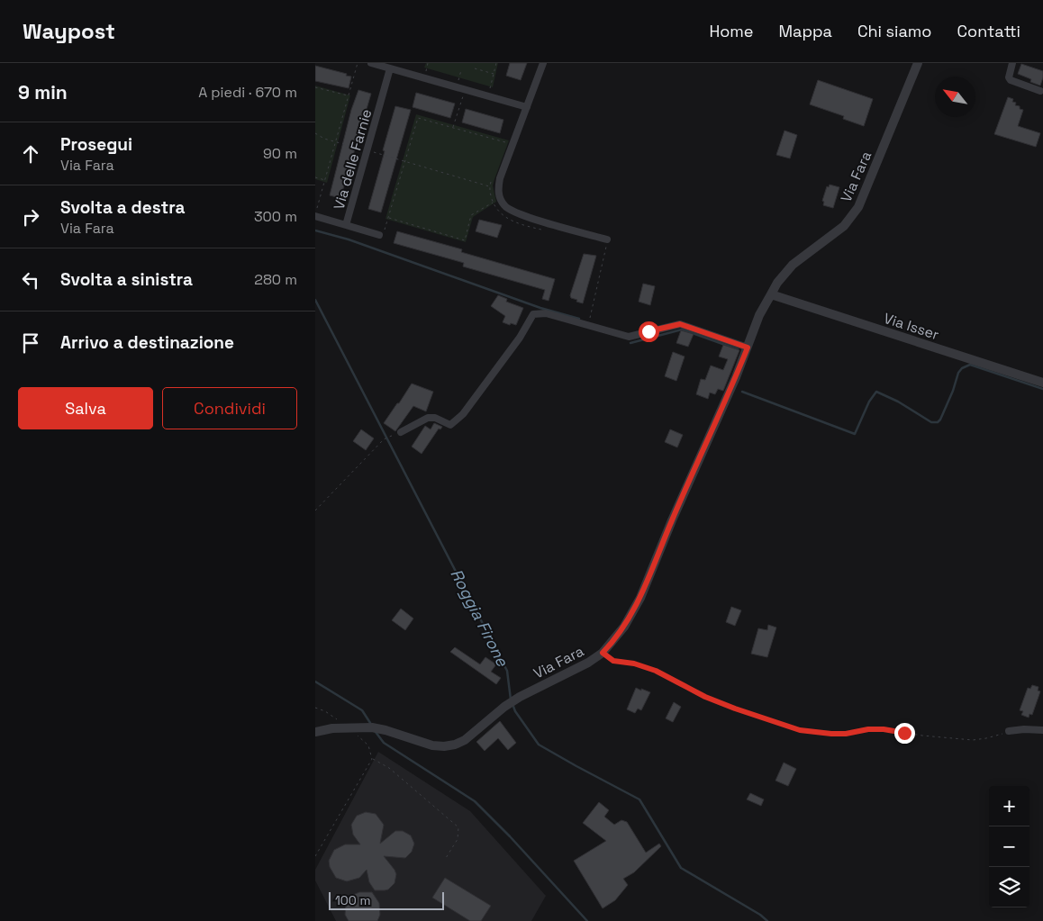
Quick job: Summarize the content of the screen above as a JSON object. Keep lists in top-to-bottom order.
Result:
{
  "streets": {
    "street": ["Via delle Farnie", "Via Fara", "Via Isser"]
  },
  "crossings": [
    ["Via Fara", "Via Isser"]
  ],
  "water": ["Roggia Firone"],
  "scale_bar": "100 m",
  "north": "top left",
  "page": {
    "header": "Waypost",
    "nav": [
      "Home",
      "Mappa",
      "Chi siamo",
      "Contatti"
    ],
    "heading": ["9 min", "A piedi · 670 m"],
    "list": [
      ["Prosegui", "Via Fara", "90 m"],
      ["Svolta a destra", "Via Fara", "300 m"],
      ["Svolta a sinistra", "280 m"],
      "Arrivo a destinazione"
    ],
    "buttons": ["Salva", "Condividi"],
    "map_buttons": ["+", "−"],
    "scale": "100 m"
  }
}
